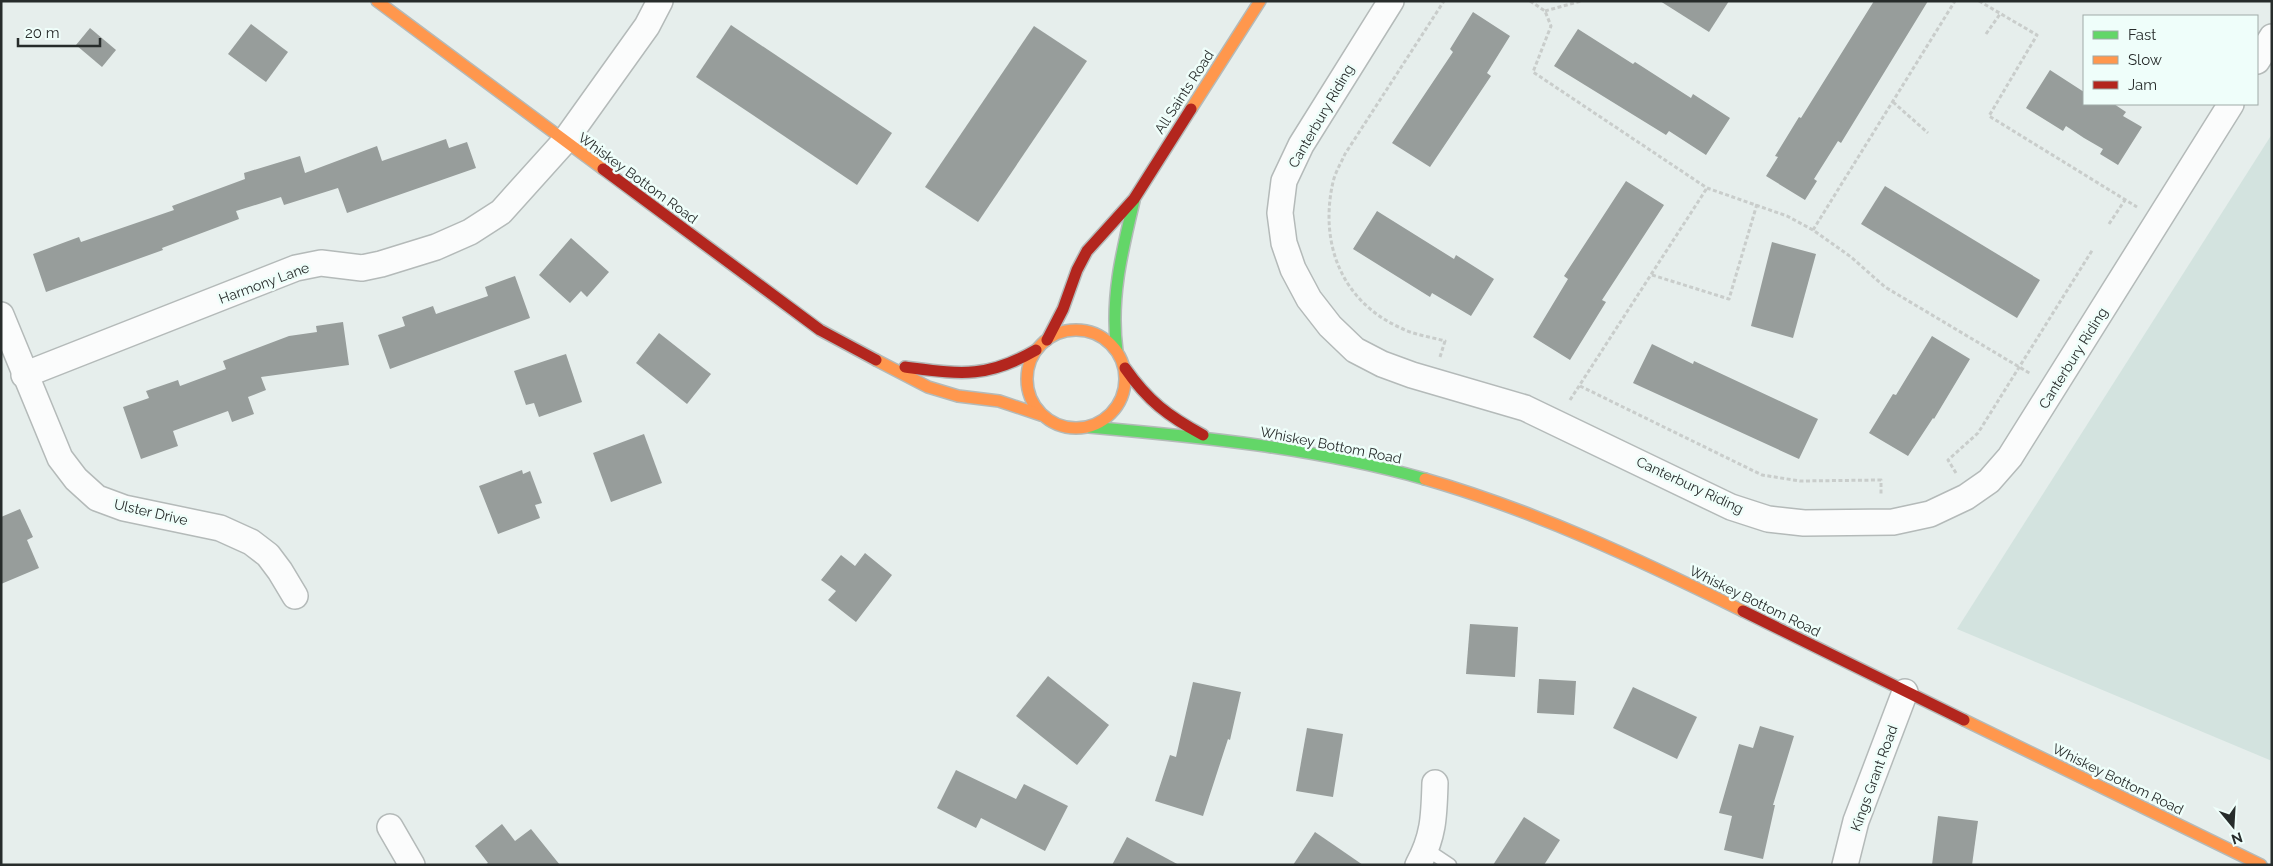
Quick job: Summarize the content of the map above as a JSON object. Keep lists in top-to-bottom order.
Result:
{
  "streets": {
    "street": [
      "All Saints Road",
      "Canterbury Riding",
      "Whiskey Bottom Road",
      "Harmony Lane",
      "Ulster Drive",
      "Kings Grant Road"
    ]
  },
  "crossings": [
    ["All Saints Road", "Whiskey Bottom Road"],
    ["Whiskey Bottom Road", "Harmony Lane"],
    ["Whiskey Bottom Road", "Kings Grant Road"],
    ["Harmony Lane", "Ulster Drive"]
  ],
  "legend": ["Fast", "Slow", "Jam"],
  "scale_bar": "20 m",
  "north": "bottom"
}
